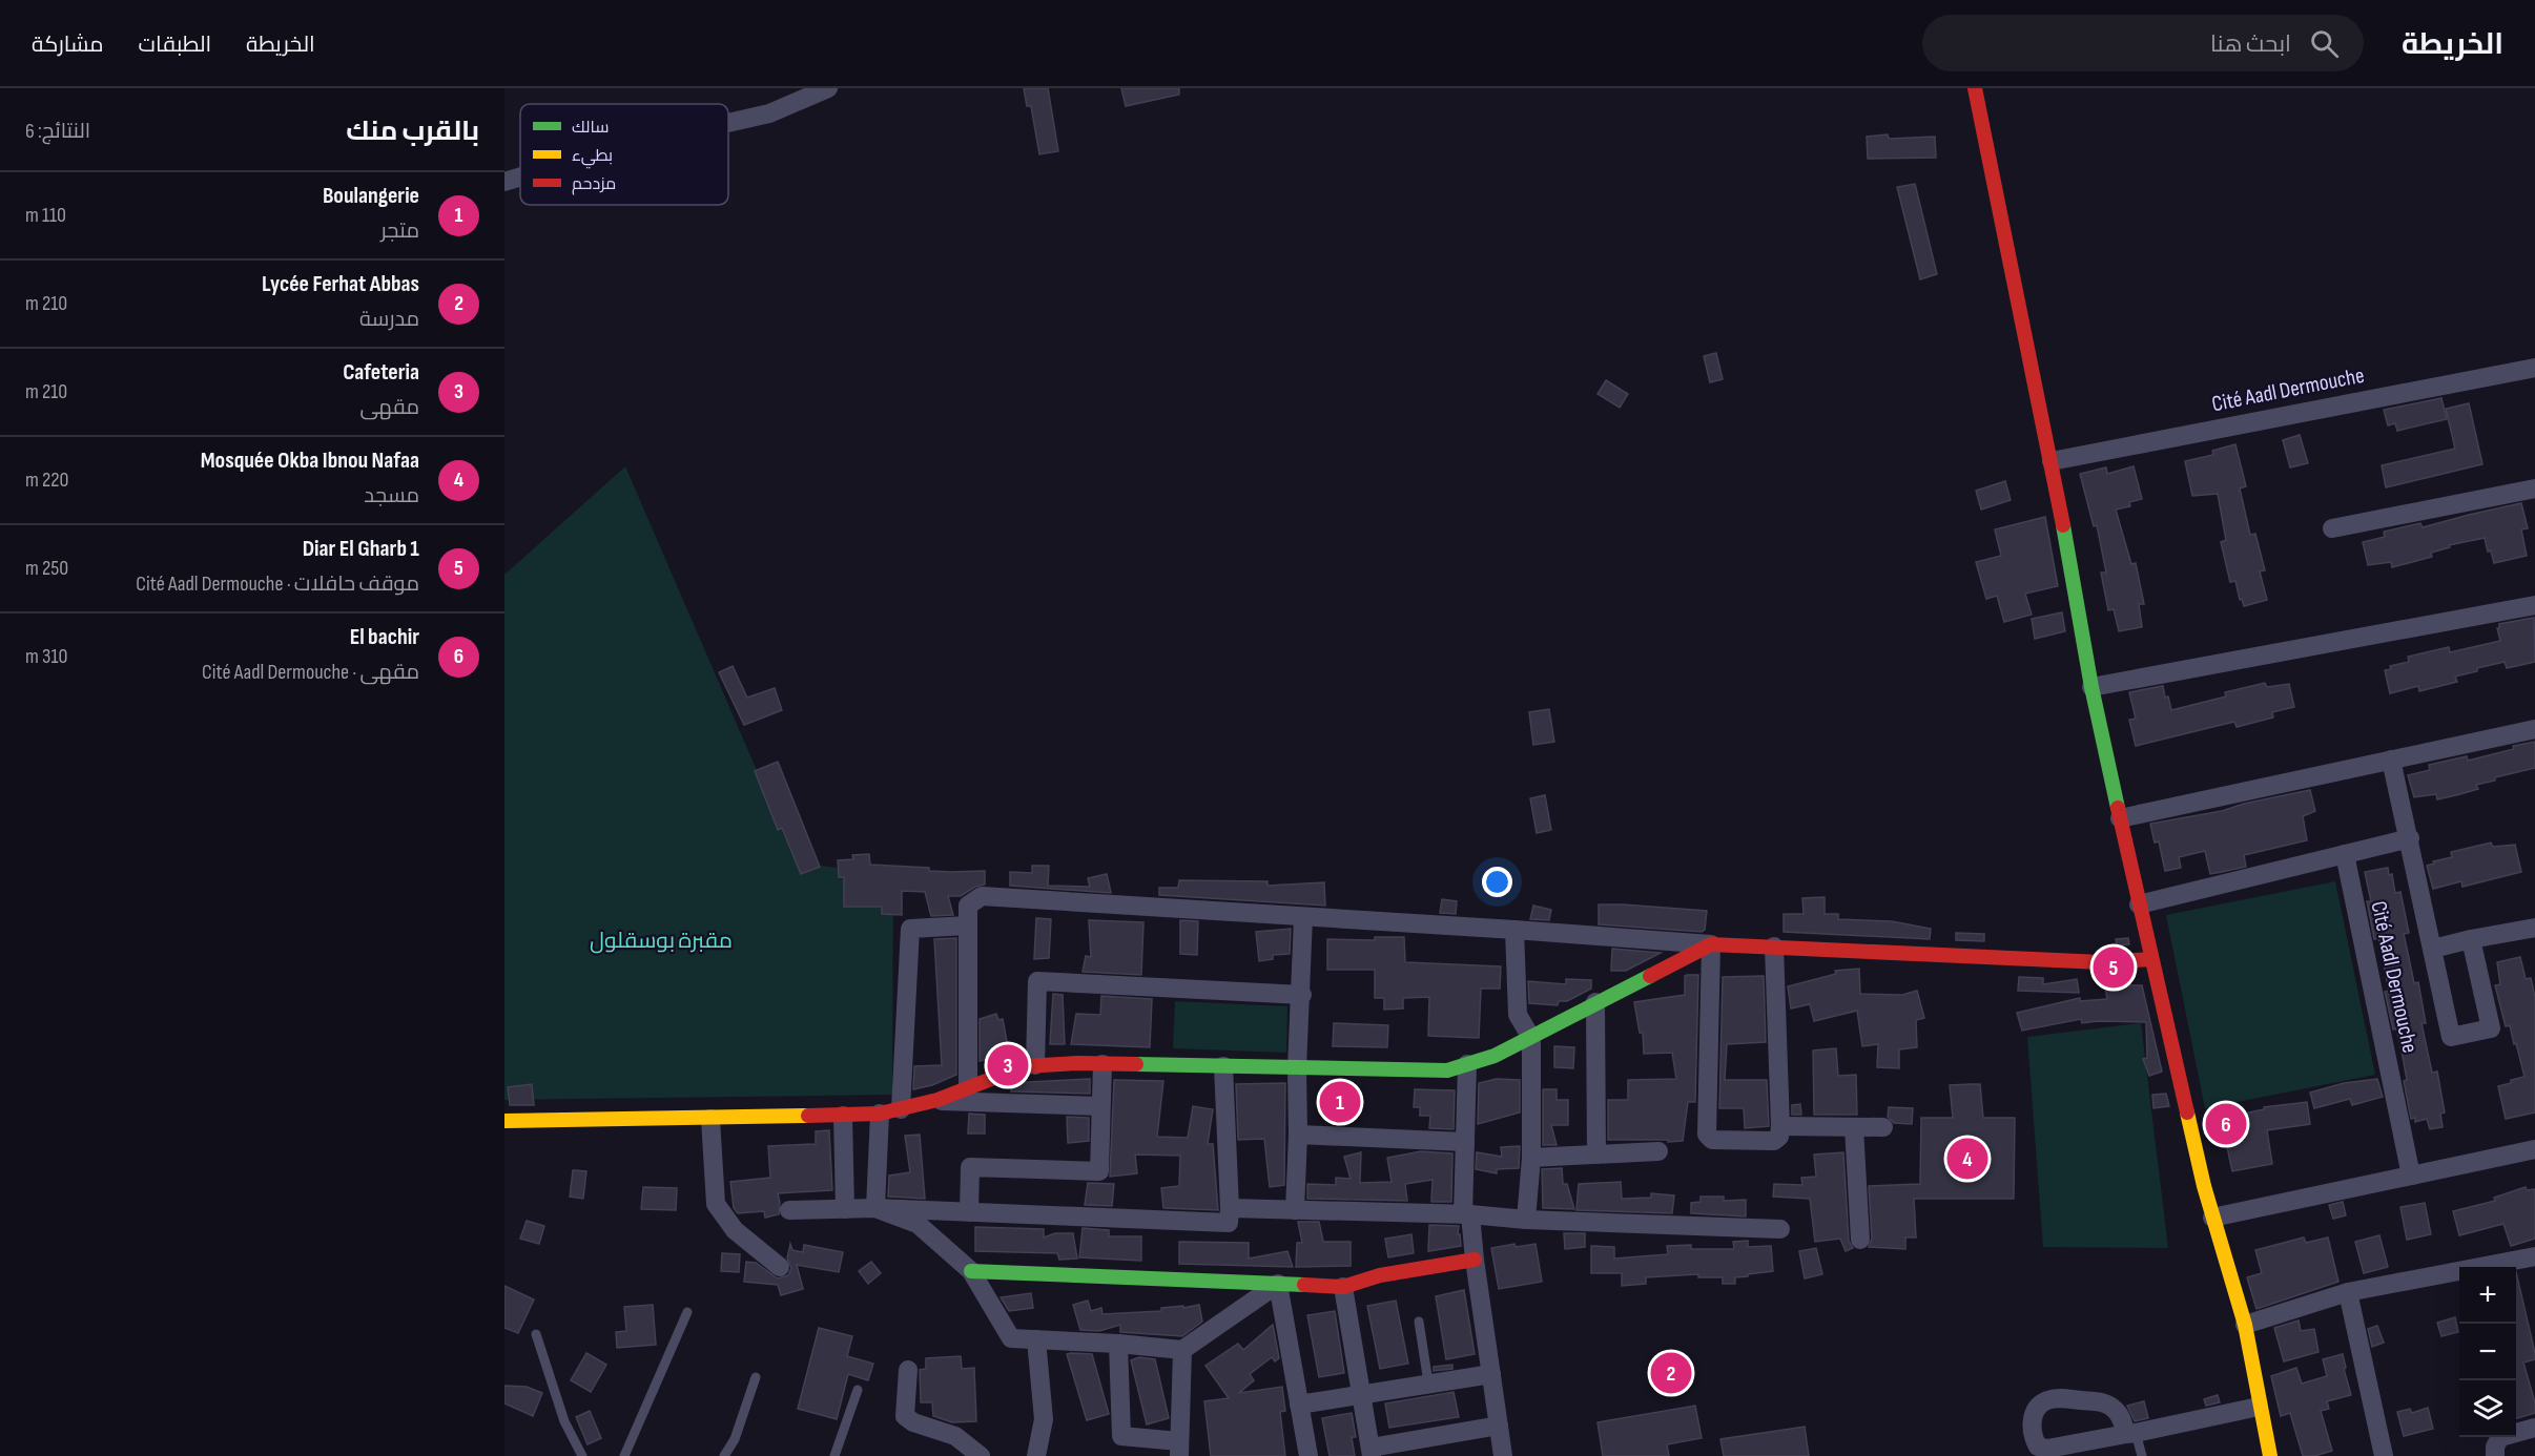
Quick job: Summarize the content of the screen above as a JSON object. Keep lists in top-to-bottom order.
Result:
{
  "streets": {
    "street": ["Cité Aadl Dermouche"]
  },
  "parks": ["مقبرة بوسقلول"],
  "legend": ["سالك", "بطيء", "مزدحم"],
  "page": {
    "header": "الخريطة",
    "search": "ابحث هنا",
    "nav": ["الخريطة", "الطبقات", "مشاركة"],
    "heading": ["بالقرب منك", "النتائج: 6"],
    "list": [
      {
        "mark": "1",
        "name": "Boulangerie",
        "note": "متجر",
        "value": "110 m"
      },
      {
        "mark": "2",
        "name": "Lycée Ferhat Abbas",
        "note": "مدرسة",
        "value": "210 m"
      },
      {
        "mark": "3",
        "name": "Cafeteria",
        "note": "مقهى",
        "value": "210 m"
      },
      {
        "mark": "4",
        "name": "Mosquée Okba Ibnou Nafaa",
        "note": "مسجد",
        "value": "220 m"
      },
      {
        "mark": "5",
        "name": "Diar El Gharb 1",
        "note": "موقف حافلات · Cité Aadl Dermouche",
        "value": "250 m"
      },
      {
        "mark": "6",
        "name": "El bachir",
        "note": "مقهى · Cité Aadl Dermouche",
        "value": "310 m"
      }
    ],
    "pins": [
      "5",
      "3",
      "1",
      "6",
      "4",
      "2"
    ],
    "map_buttons": ["+", "−"]
  }
}
